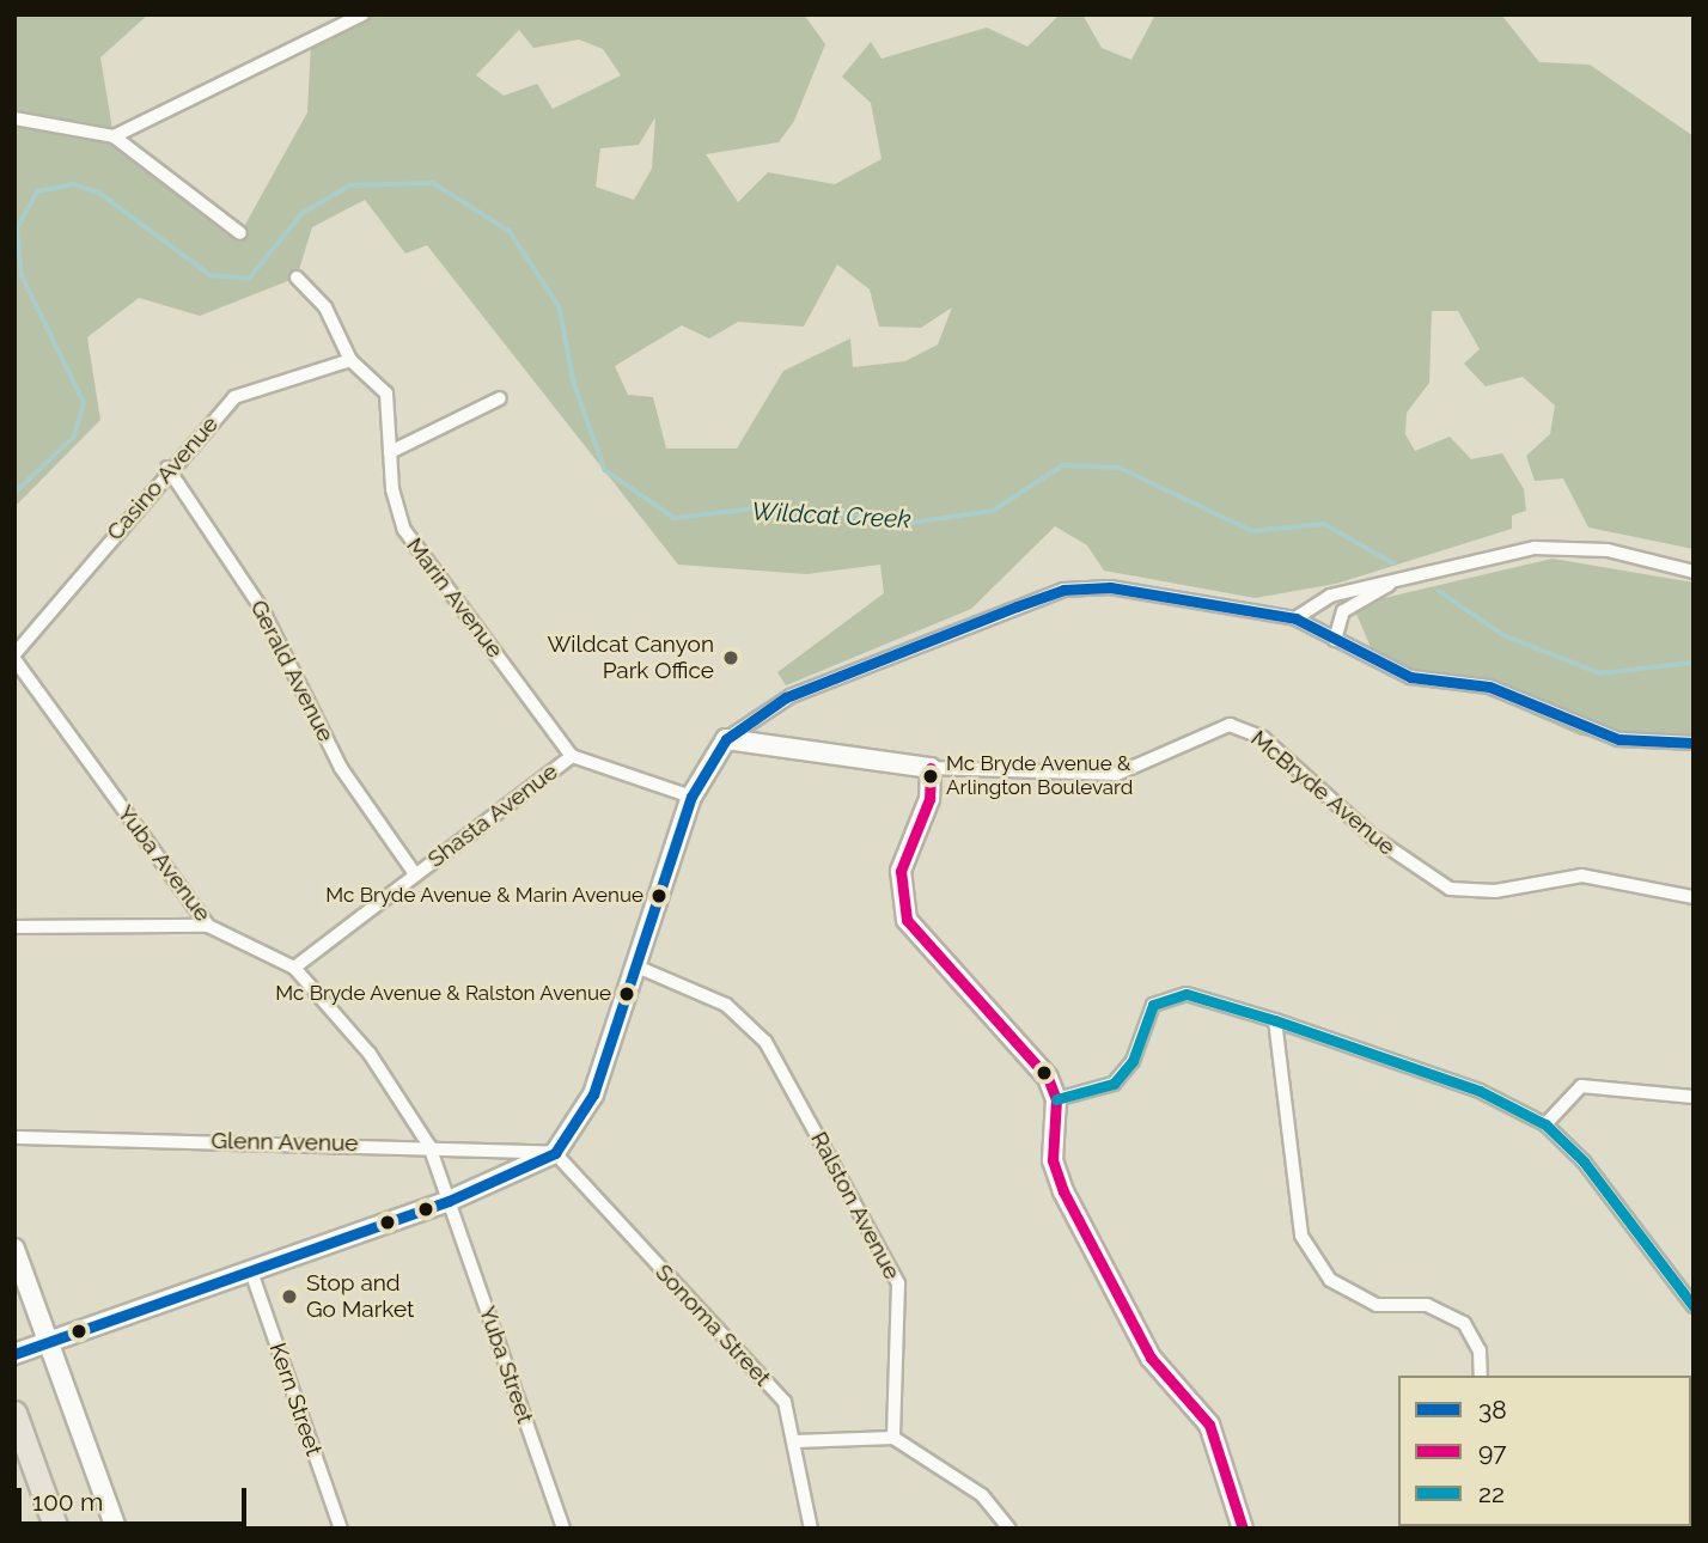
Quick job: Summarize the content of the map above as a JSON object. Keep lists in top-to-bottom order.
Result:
{
  "streets": {
    "main road": ["McBryde Avenue"],
    "street": [
      "Casino Avenue",
      "Marin Avenue",
      "Gerald Avenue",
      "Shasta Avenue",
      "Yuba Avenue",
      "Glenn Avenue",
      "Ralston Avenue",
      "Sonoma Street",
      "Yuba Street",
      "Kern Street"
    ]
  },
  "crossings": [
    ["Casino Avenue", "Marin Avenue"],
    ["Casino Avenue", "Gerald Avenue"],
    ["Casino Avenue", "Yuba Avenue"],
    ["Marin Avenue", "Shasta Avenue"],
    ["Gerald Avenue", "Shasta Avenue"],
    ["Shasta Avenue", "Yuba Avenue"],
    ["Yuba Avenue", "Glenn Avenue"],
    ["Yuba Avenue", "Yuba Street"],
    ["Glenn Avenue", "Sonoma Street"]
  ],
  "water": ["Wildcat Creek"],
  "places": [
    "Wildcat Canyon Park Office",
    "Mc Bryde Avenue & Arlington Boulevard",
    "Mc Bryde Avenue & Marin Avenue",
    "Mc Bryde Avenue & Ralston Avenue",
    "Stop and Go Market"
  ],
  "lines": ["transit line 38", "transit line 97", "transit line 22"],
  "legend": ["38", "97", "22"],
  "scale_bar": "100 m"
}
